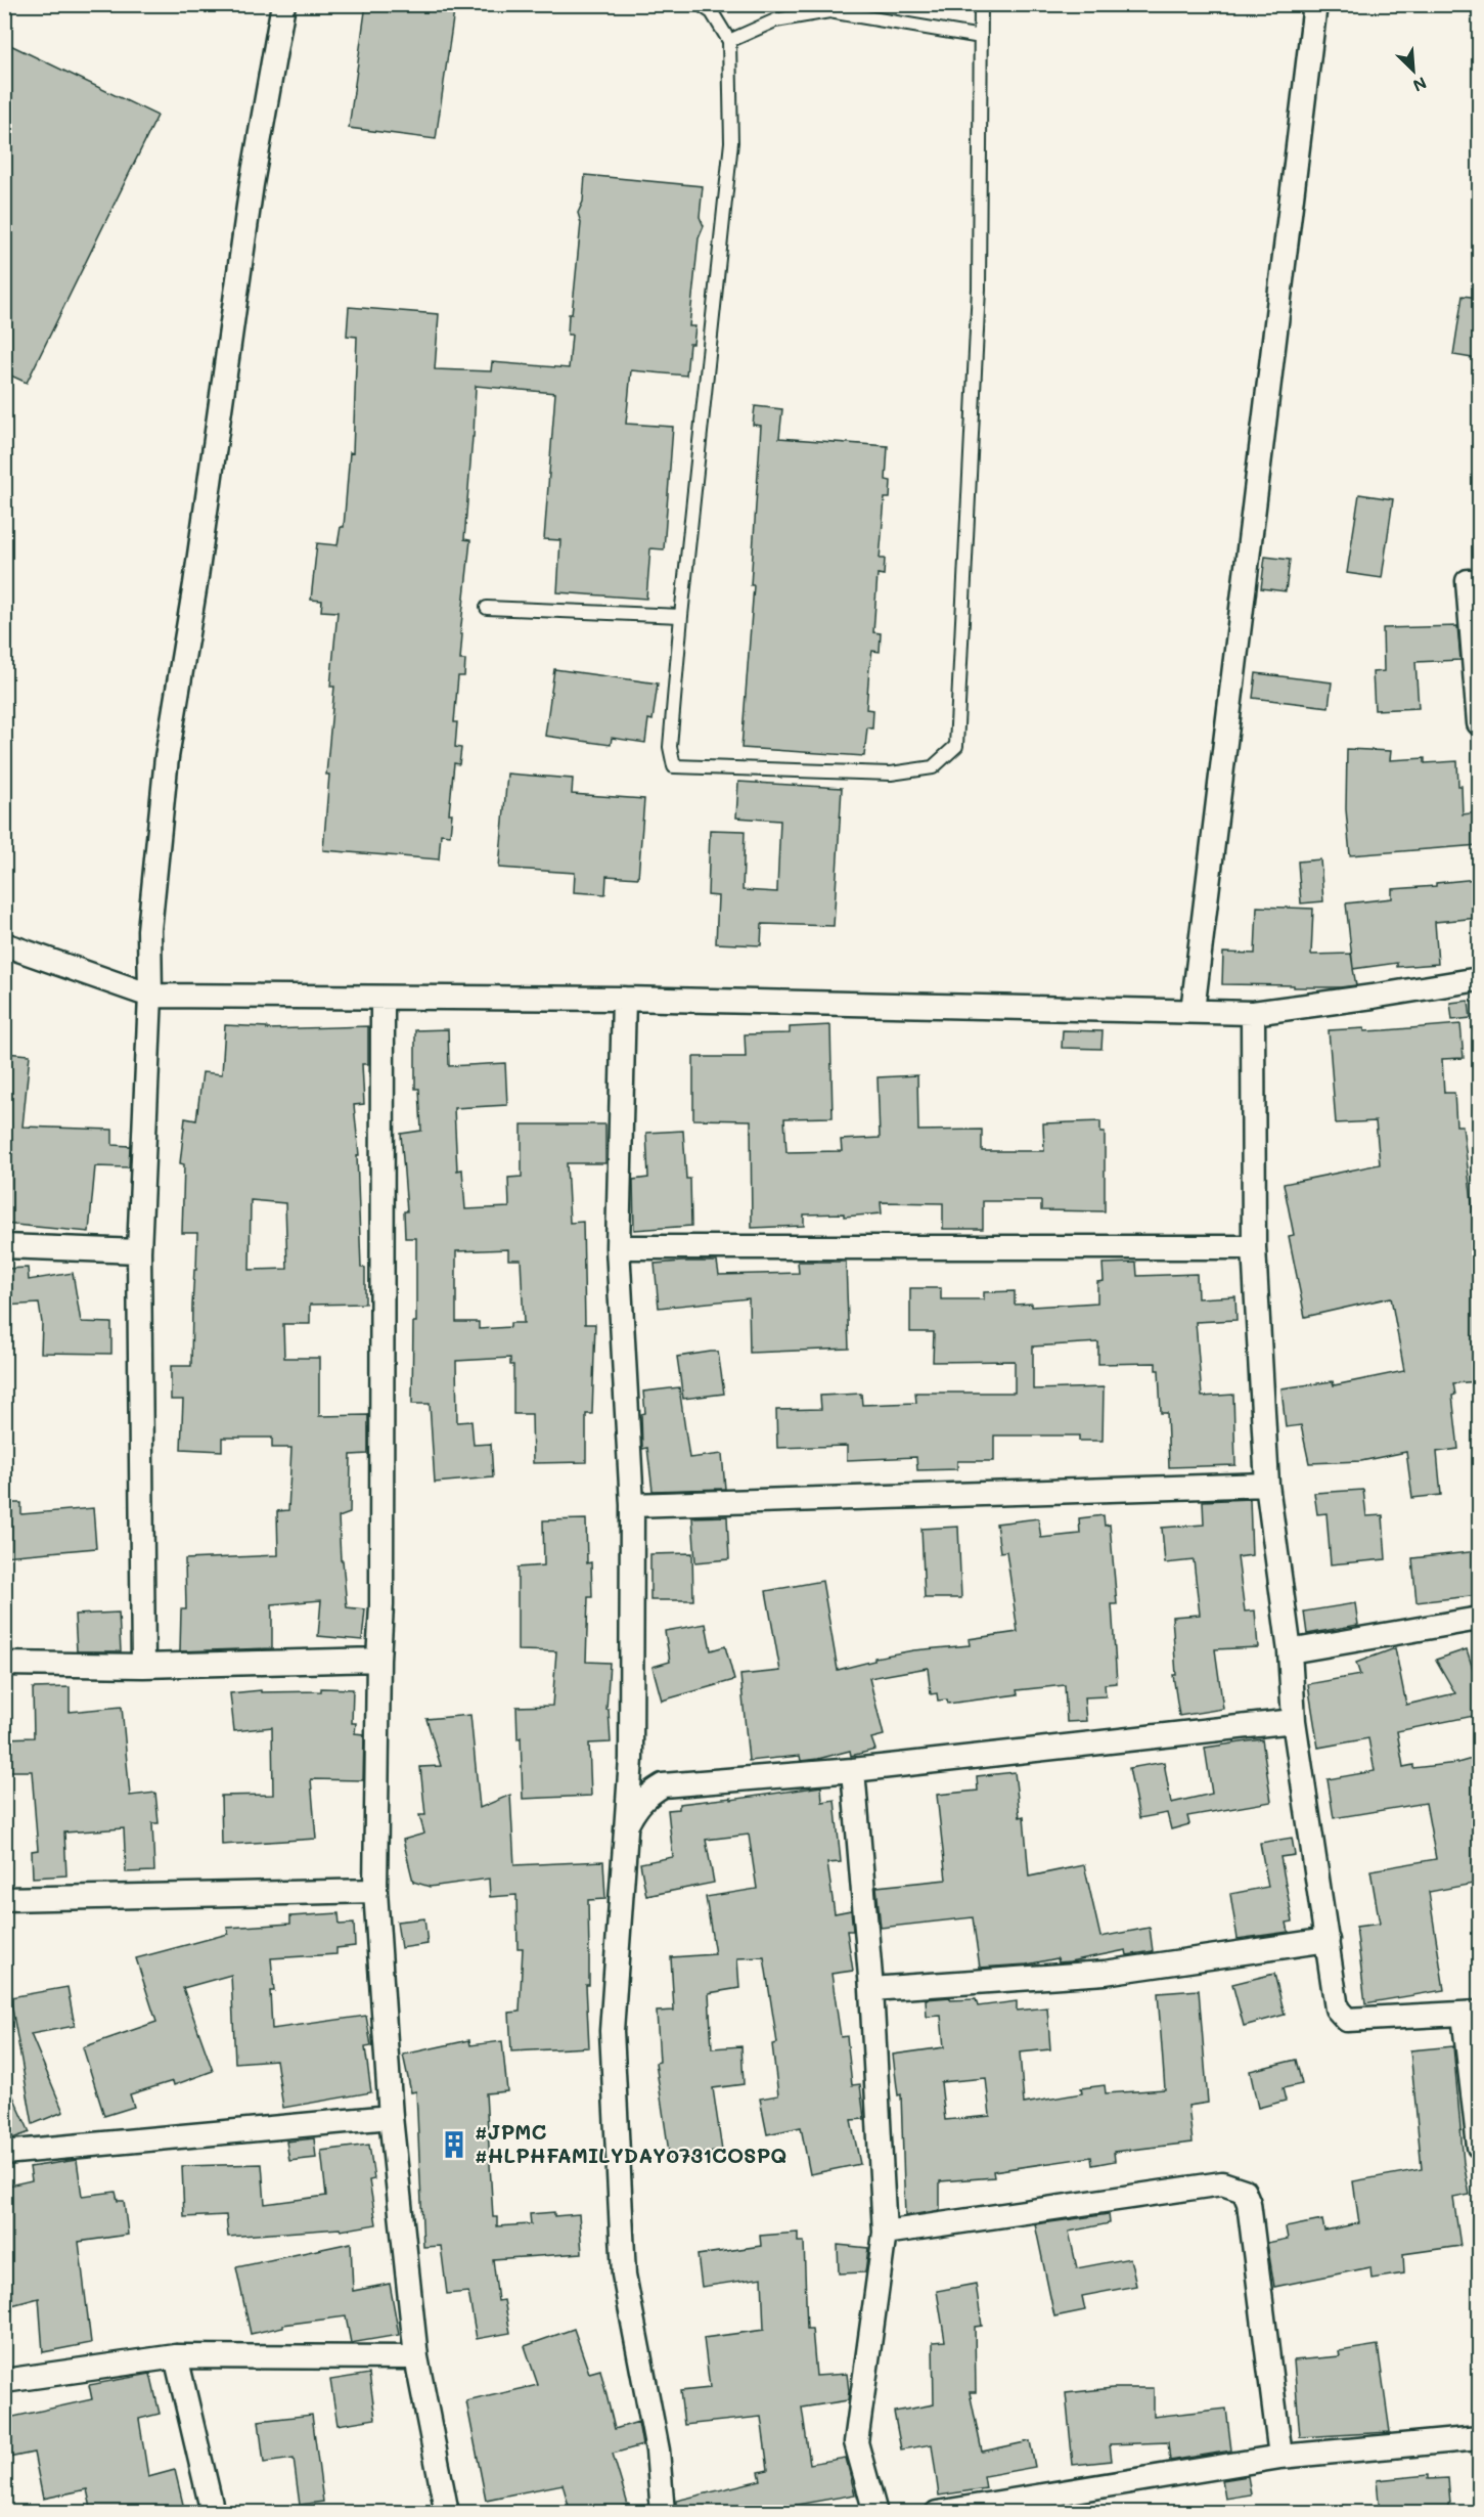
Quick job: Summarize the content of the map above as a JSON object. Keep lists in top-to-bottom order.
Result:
{
  "places": {
    "building": ["#JPMC #HLPHFAMILYDAY0731COSPQ"]
  },
  "north": "bottom right"
}
